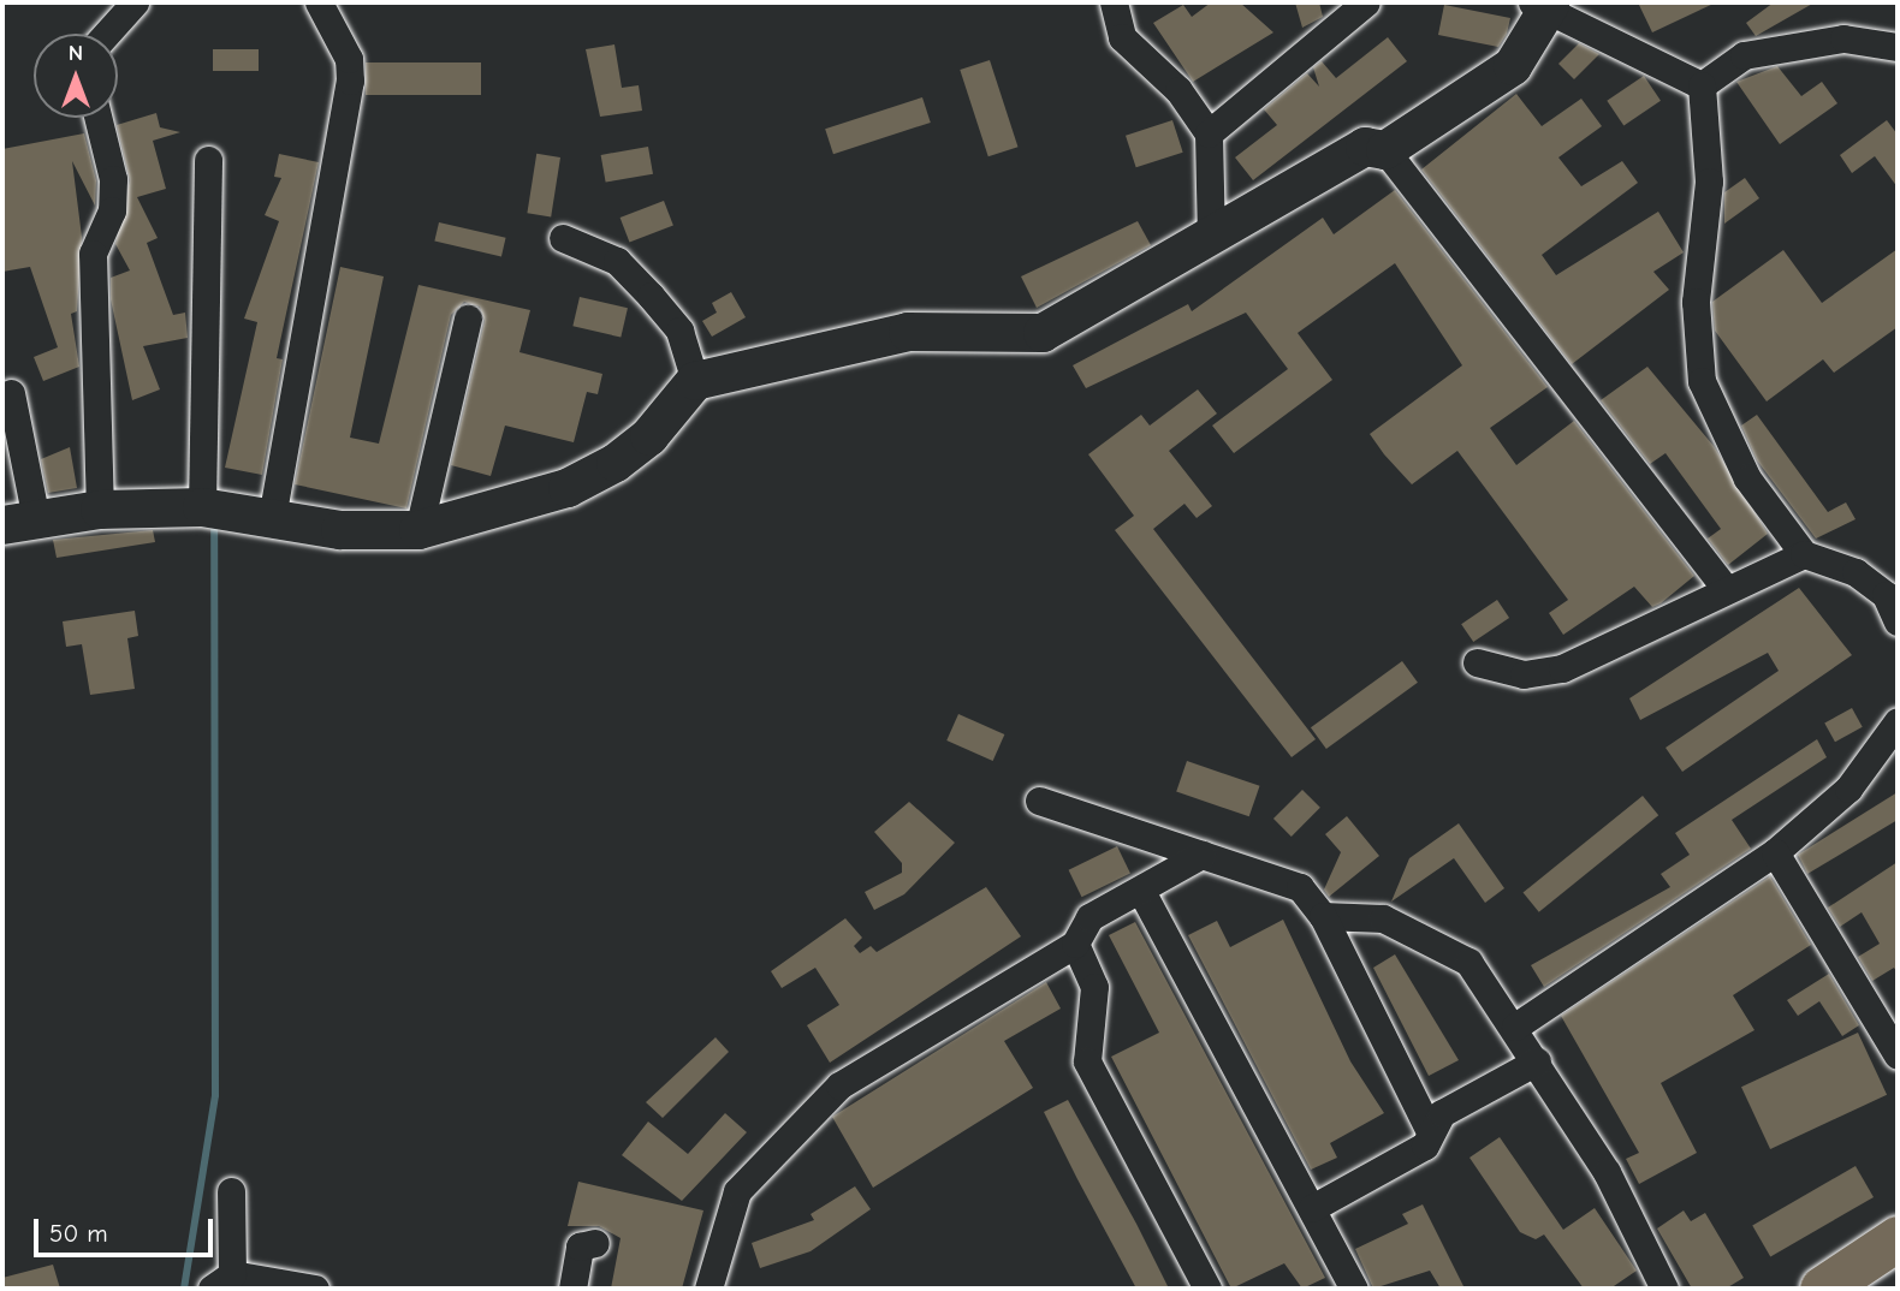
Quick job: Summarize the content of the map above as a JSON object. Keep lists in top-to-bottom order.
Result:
{
  "scale_bar": "50 m",
  "north": "top"
}
